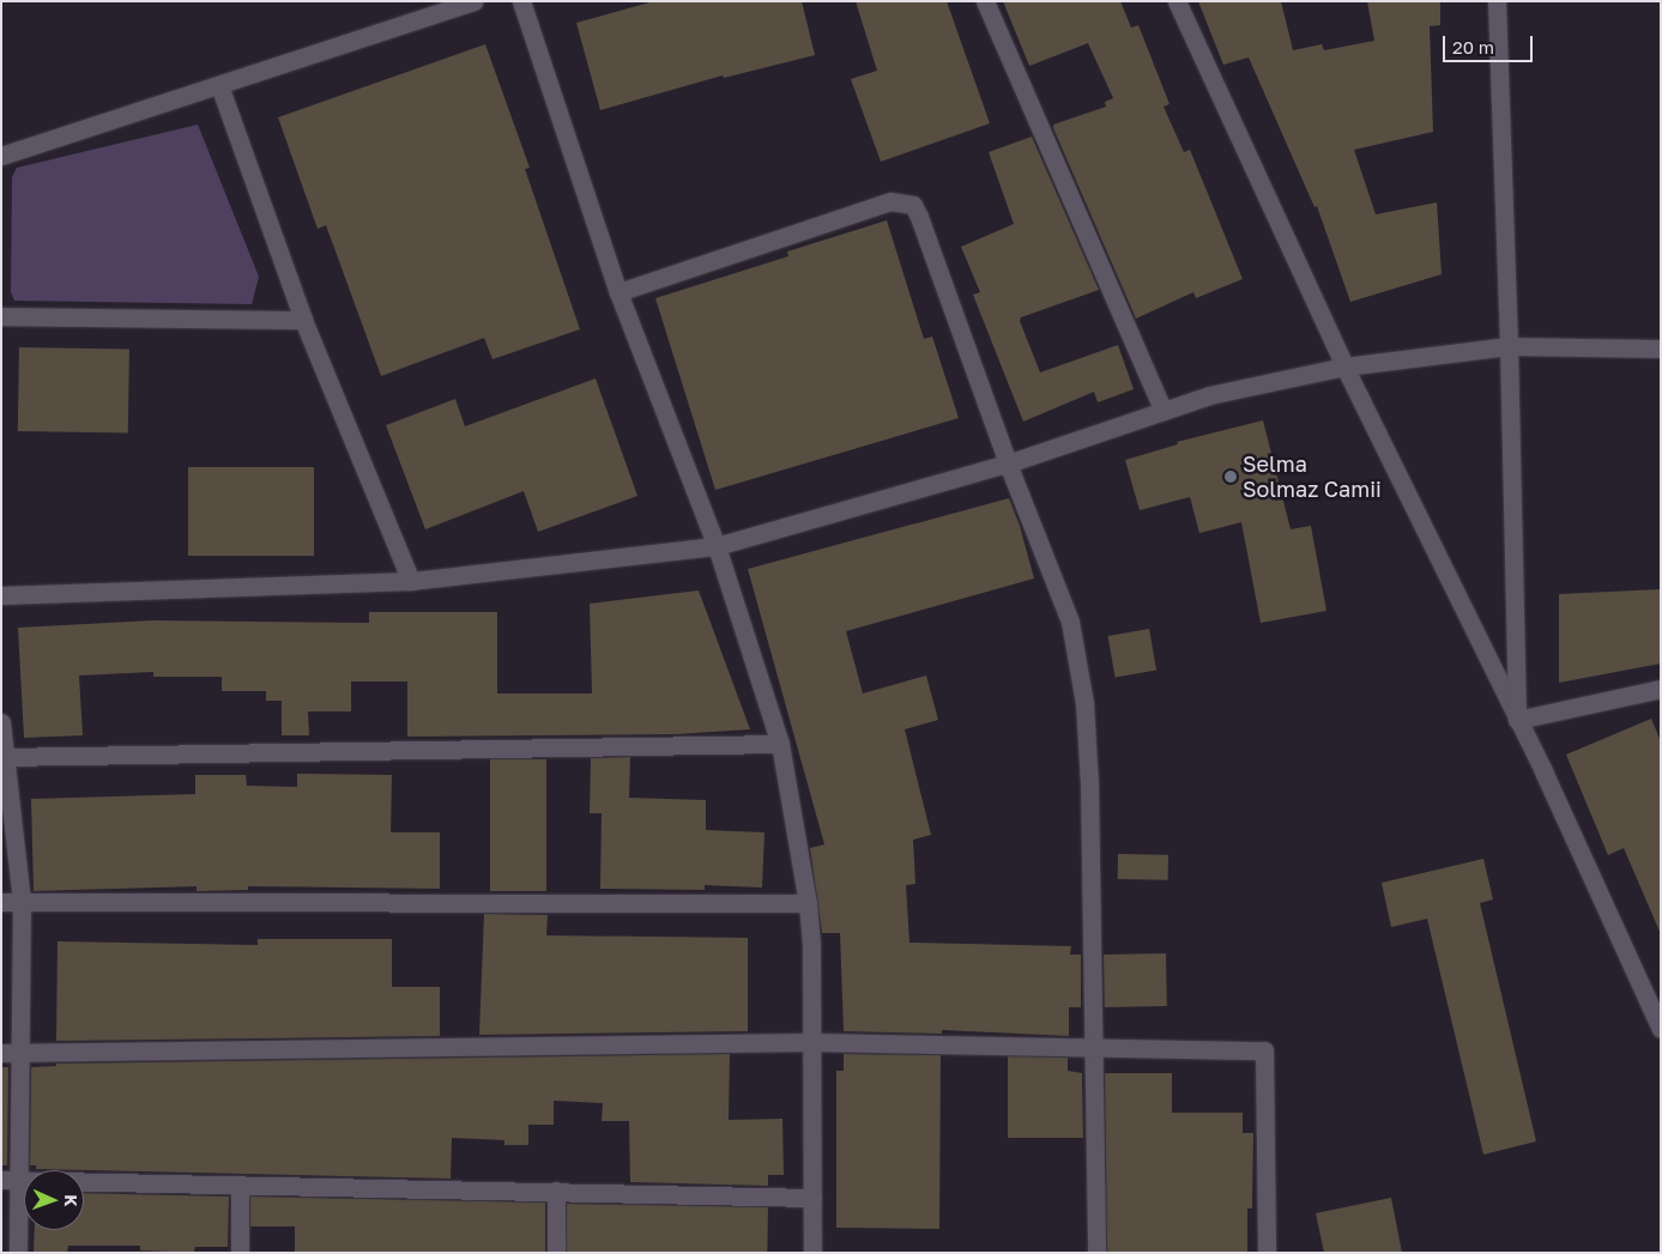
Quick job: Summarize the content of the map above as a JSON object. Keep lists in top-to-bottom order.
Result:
{
  "places": ["Selma Solmaz Camii"],
  "scale_bar": "20 m",
  "north": "right"
}
